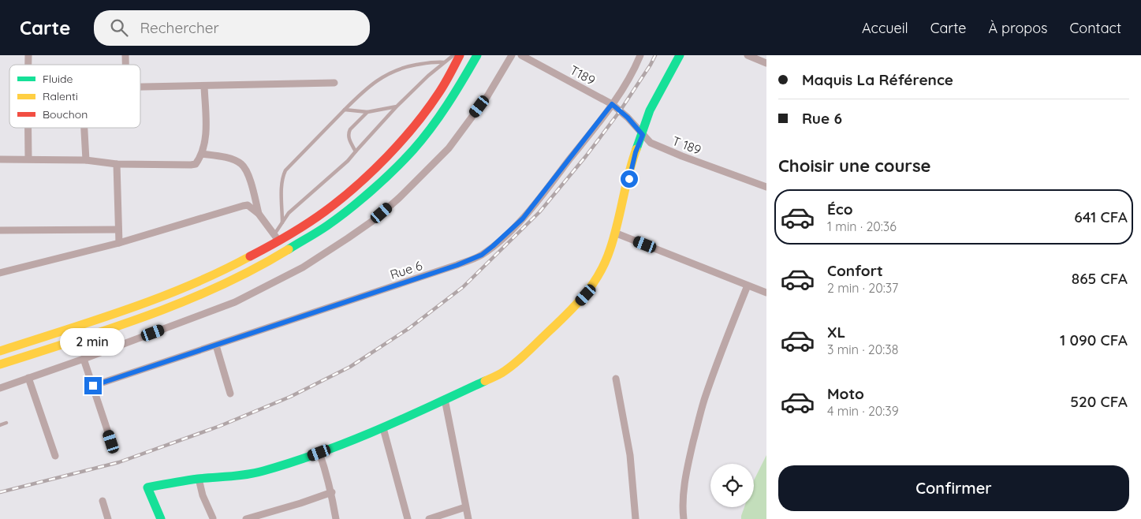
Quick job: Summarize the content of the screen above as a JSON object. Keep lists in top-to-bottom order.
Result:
{
  "streets": {
    "street": ["T189", "T 189", "Rue 6"]
  },
  "crossings": [
    ["T189", "T 189"],
    ["T189", "Rue 6"],
    ["T 189", "Rue 6"]
  ],
  "legend": ["Fluide", "Ralenti", "Bouchon"],
  "page": {
    "header": "Carte",
    "search": "Rechercher",
    "nav": [
      "Accueil",
      "Carte",
      "À propos",
      "Contact"
    ],
    "banner": ["Maquis La Référence", "Rue 6"],
    "heading": "Choisir une course",
    "list": [
      {
        "name": "Éco",
        "note": "1 min · 20:36",
        "value": "641 CFA"
      },
      {
        "name": "Confort",
        "note": "2 min · 20:37",
        "value": "865 CFA"
      },
      {
        "name": "XL",
        "note": "3 min · 20:38",
        "value": "1 090 CFA"
      },
      {
        "name": "Moto",
        "note": "4 min · 20:39",
        "value": "520 CFA"
      }
    ],
    "bubble": "2 min",
    "buttons": "Confirmer"
  }
}
